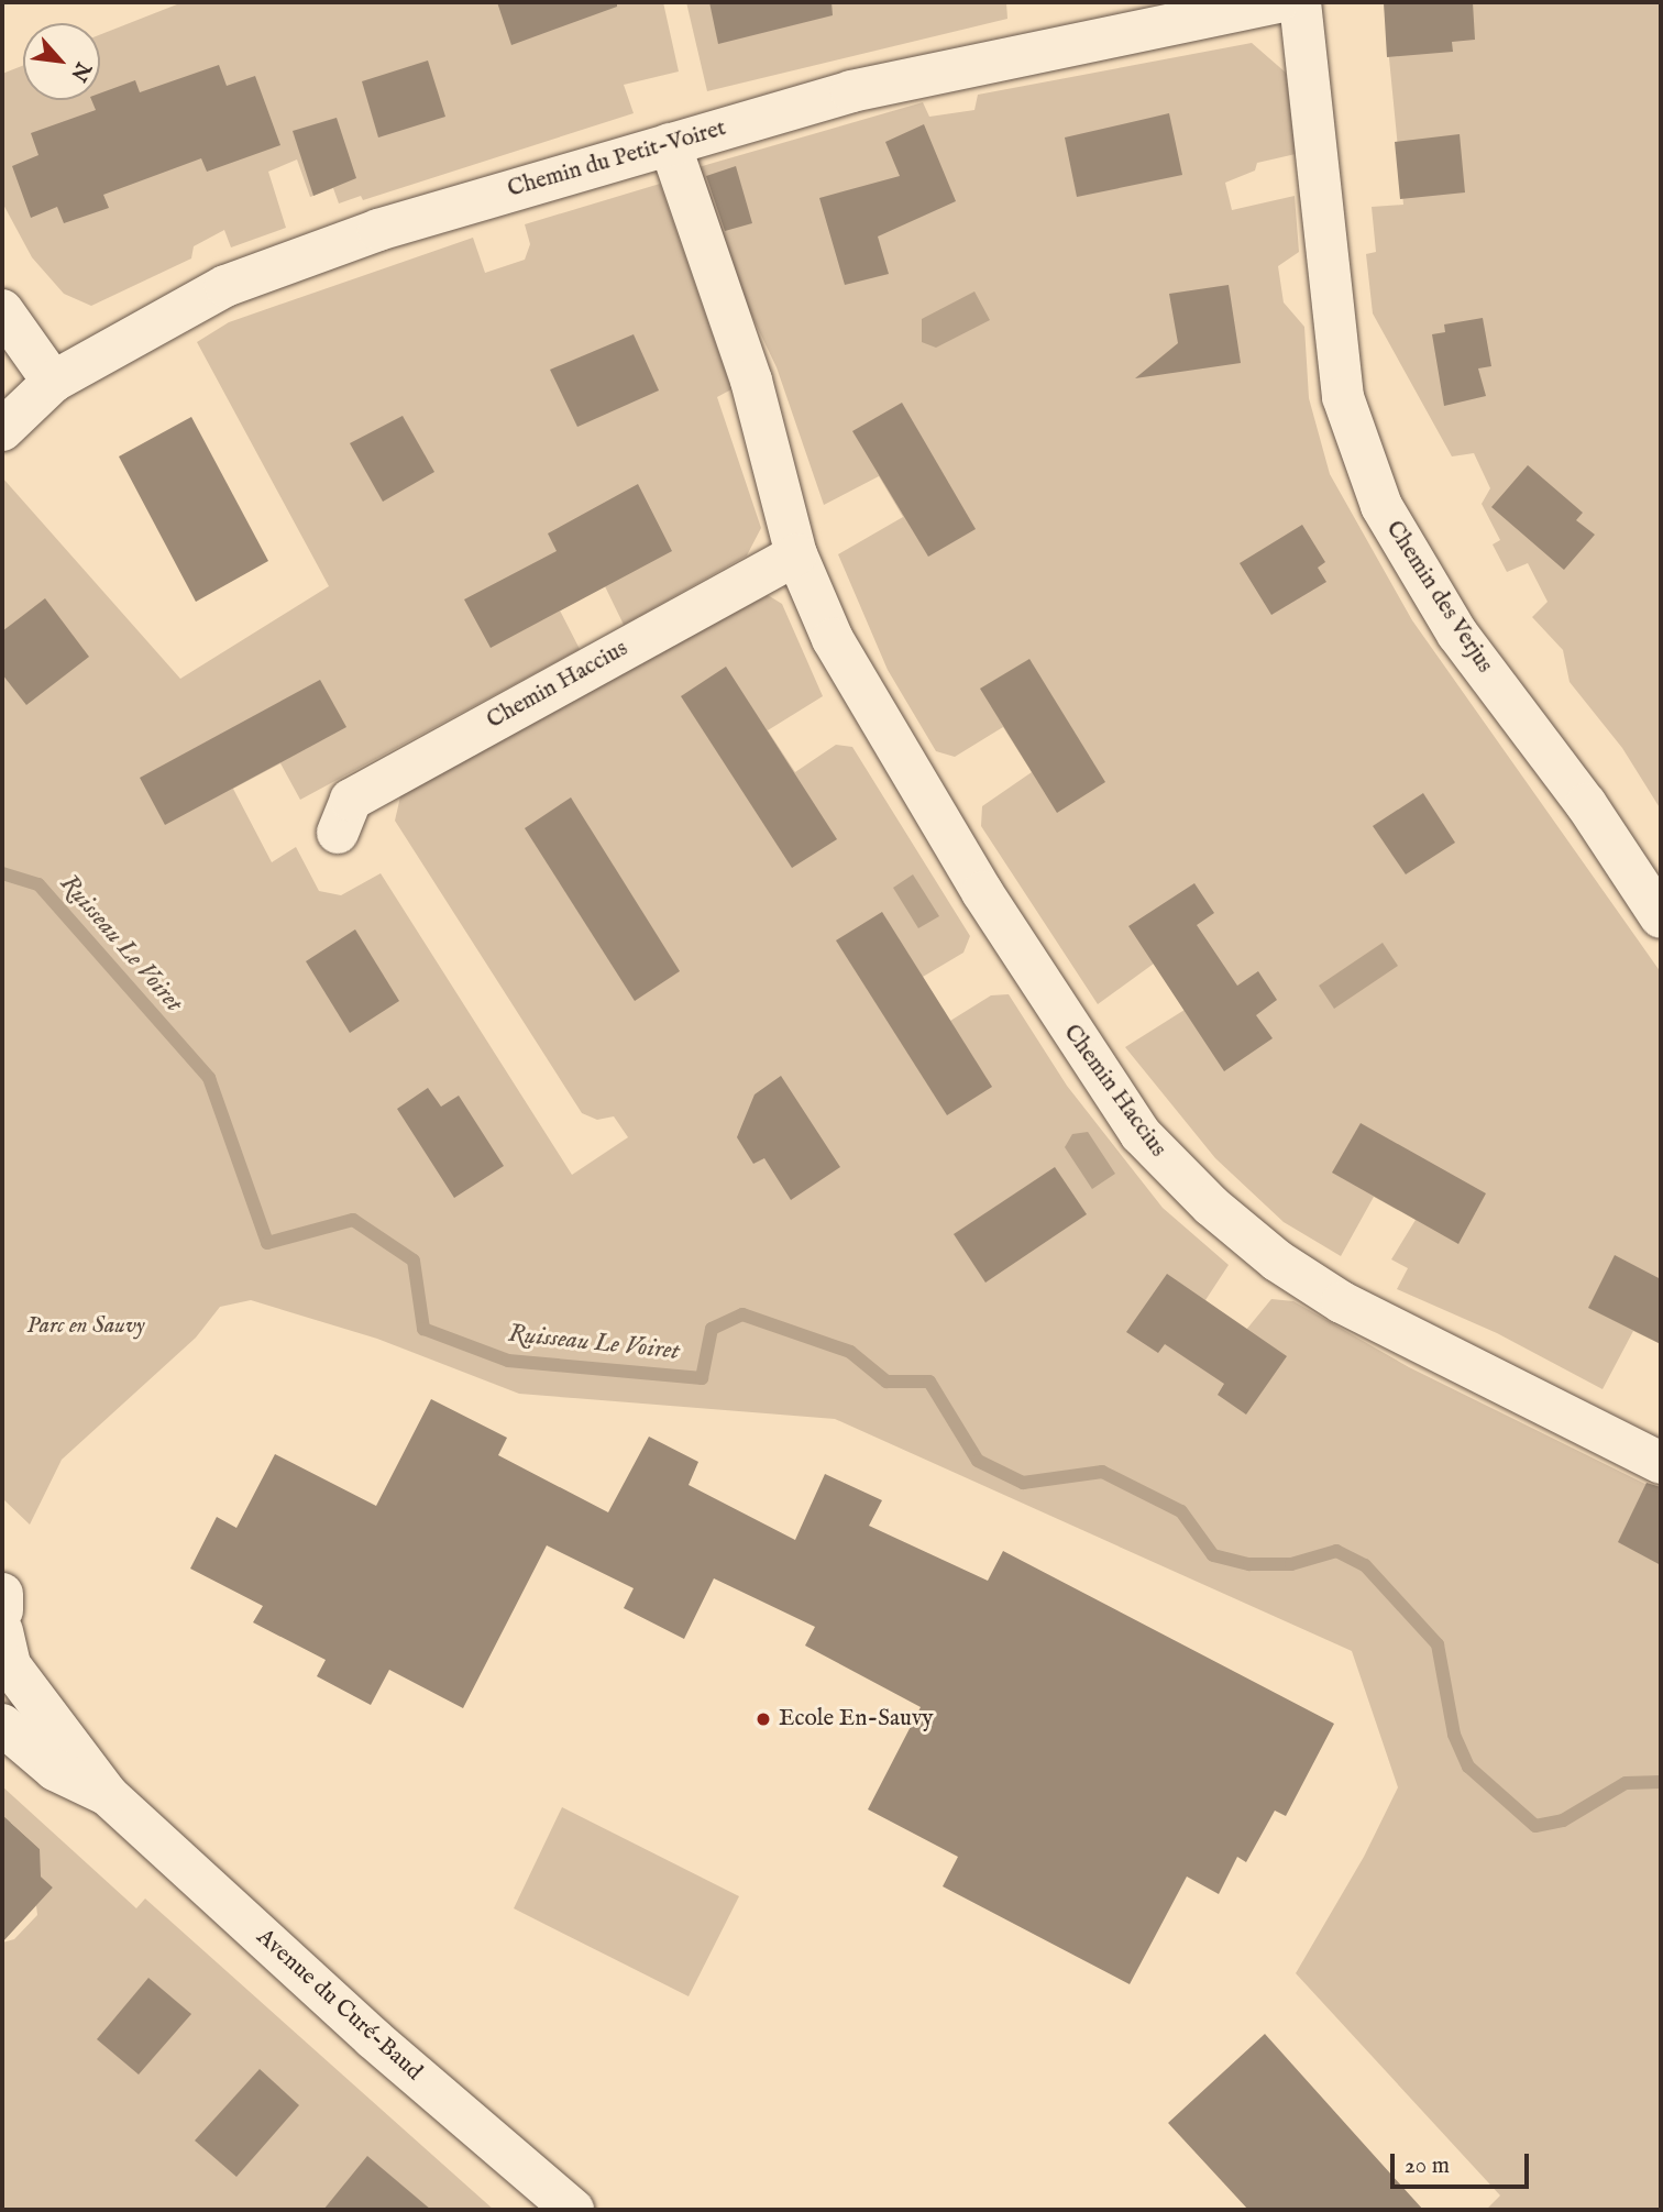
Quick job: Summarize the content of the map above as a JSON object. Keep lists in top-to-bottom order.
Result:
{
  "streets": {
    "street": [
      "Chemin du Petit-Voiret",
      "Chemin des Verjus",
      "Chemin Haccius",
      "Avenue du Curé-Baud"
    ]
  },
  "crossings": [
    ["Chemin du Petit-Voiret", "Chemin Haccius"]
  ],
  "water": ["Ruisseau Le Voiret"],
  "parks": ["Parc en Sauvy"],
  "places": ["Ecole En-Sauvy"],
  "scale_bar": "20 m",
  "north": "bottom right"
}
